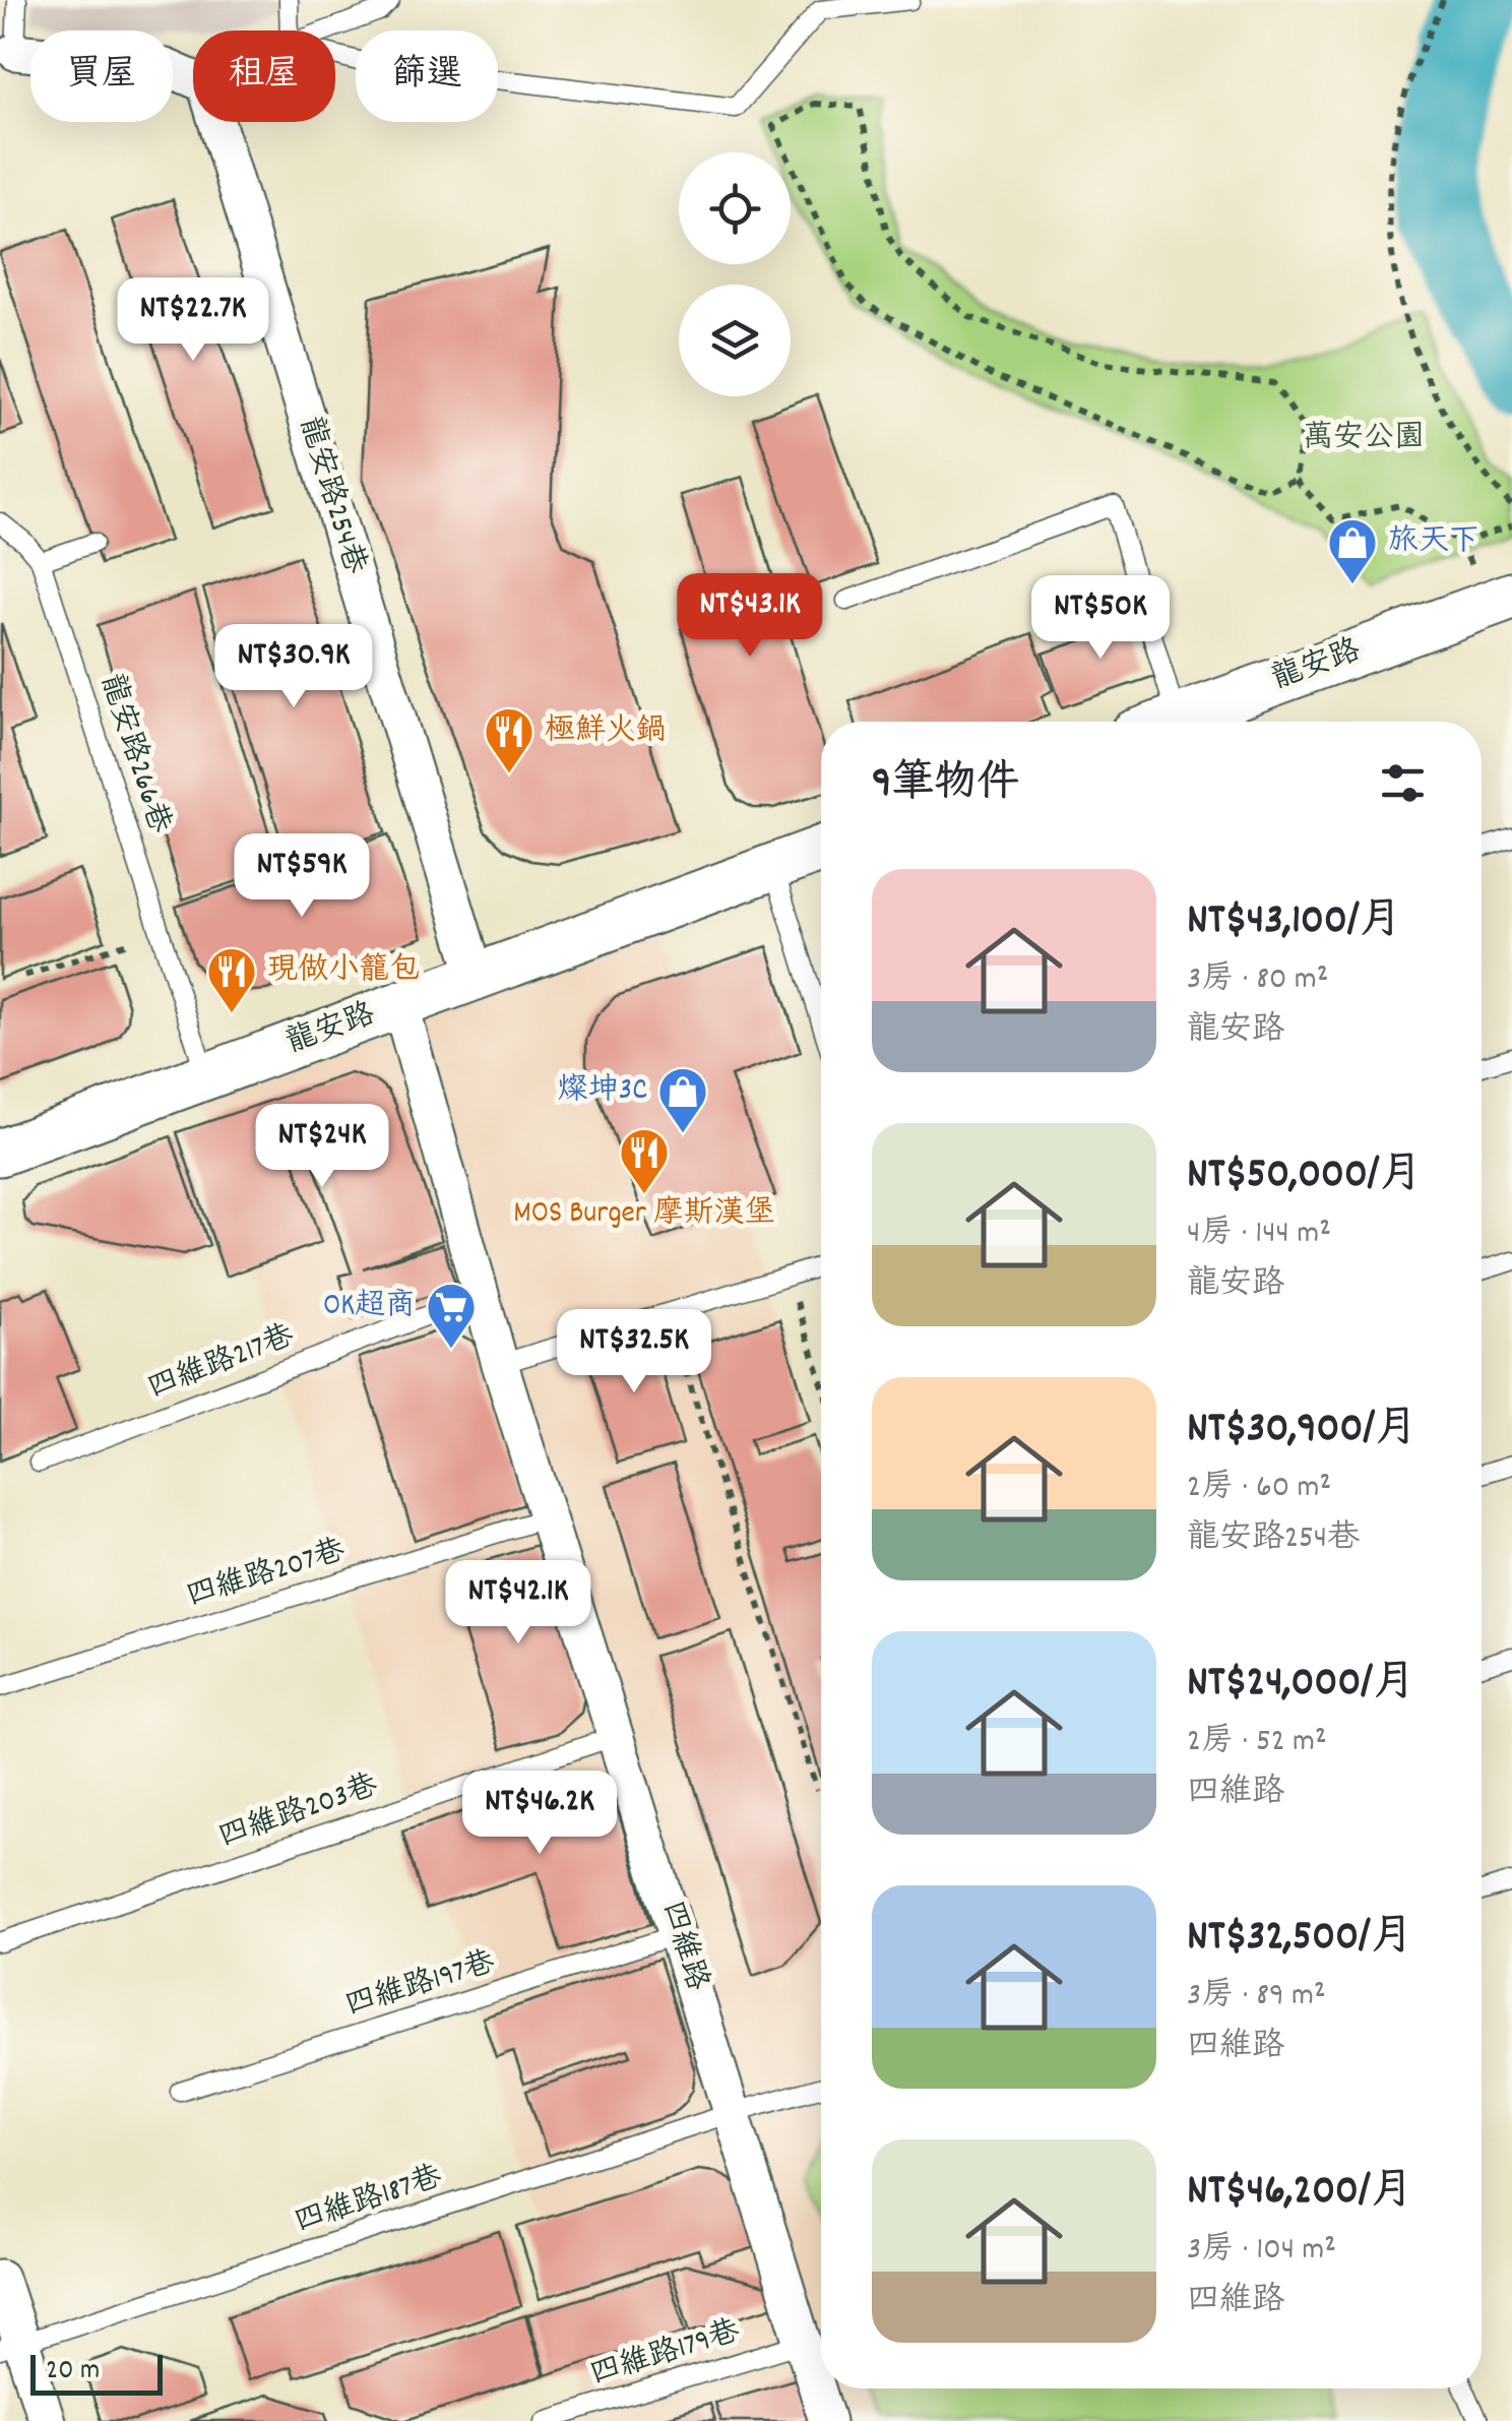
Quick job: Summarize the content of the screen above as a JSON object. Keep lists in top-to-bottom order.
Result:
{
  "streets": {
    "street": ["龍安路254巷", "龍安路", "四維路"],
    "lane": [
      "龍安路266巷",
      "四維路217巷",
      "四維路207巷",
      "四維路203巷",
      "四維路197巷",
      "四維路187巷",
      "四維路179巷"
    ]
  },
  "crossings": [
    ["龍安路254巷", "龍安路"],
    ["龍安路", "龍安路266巷"],
    ["龍安路", "四維路"],
    ["四維路217巷", "四維路"],
    ["四維路207巷", "四維路"],
    ["四維路203巷", "四維路"],
    ["四維路", "四維路197巷"],
    ["四維路", "四維路187巷"],
    ["四維路", "四維路179巷"]
  ],
  "parks": ["萬安公園"],
  "places": {
    "shop": ["旅天下", "燦坤3C"],
    "restaurant": ["極鮮火鍋", "現做小籠包", "MOS Burger 摩斯漢堡"],
    "supermarket": ["OK超商"]
  },
  "scale_bar": "20 m",
  "page": {
    "chip": ["買屋", "租屋", "篩選"],
    "price": [
      "NT$22.7K",
      "NT$43.1K",
      "NT$50K",
      "NT$30.9K",
      "NT$59K",
      "NT$24K",
      "NT$32.5K",
      "NT$42.1K",
      "NT$46.2K"
    ],
    "heading": "9筆物件",
    "list": [
      {
        "name": "NT$43,100/月",
        "note": "3房 · 80 m² · 龍安路"
      },
      {
        "name": "NT$50,000/月",
        "note": "4房 · 144 m² · 龍安路"
      },
      {
        "name": "NT$30,900/月",
        "note": "2房 · 60 m² · 龍安路254巷"
      },
      {
        "name": "NT$24,000/月",
        "note": "2房 · 52 m² · 四維路"
      },
      {
        "name": "NT$32,500/月",
        "note": "3房 · 89 m² · 四維路"
      },
      {
        "name": "NT$46,200/月",
        "note": "3房 · 104 m² · 四維路"
      }
    ],
    "scale": "20 m"
  }
}
